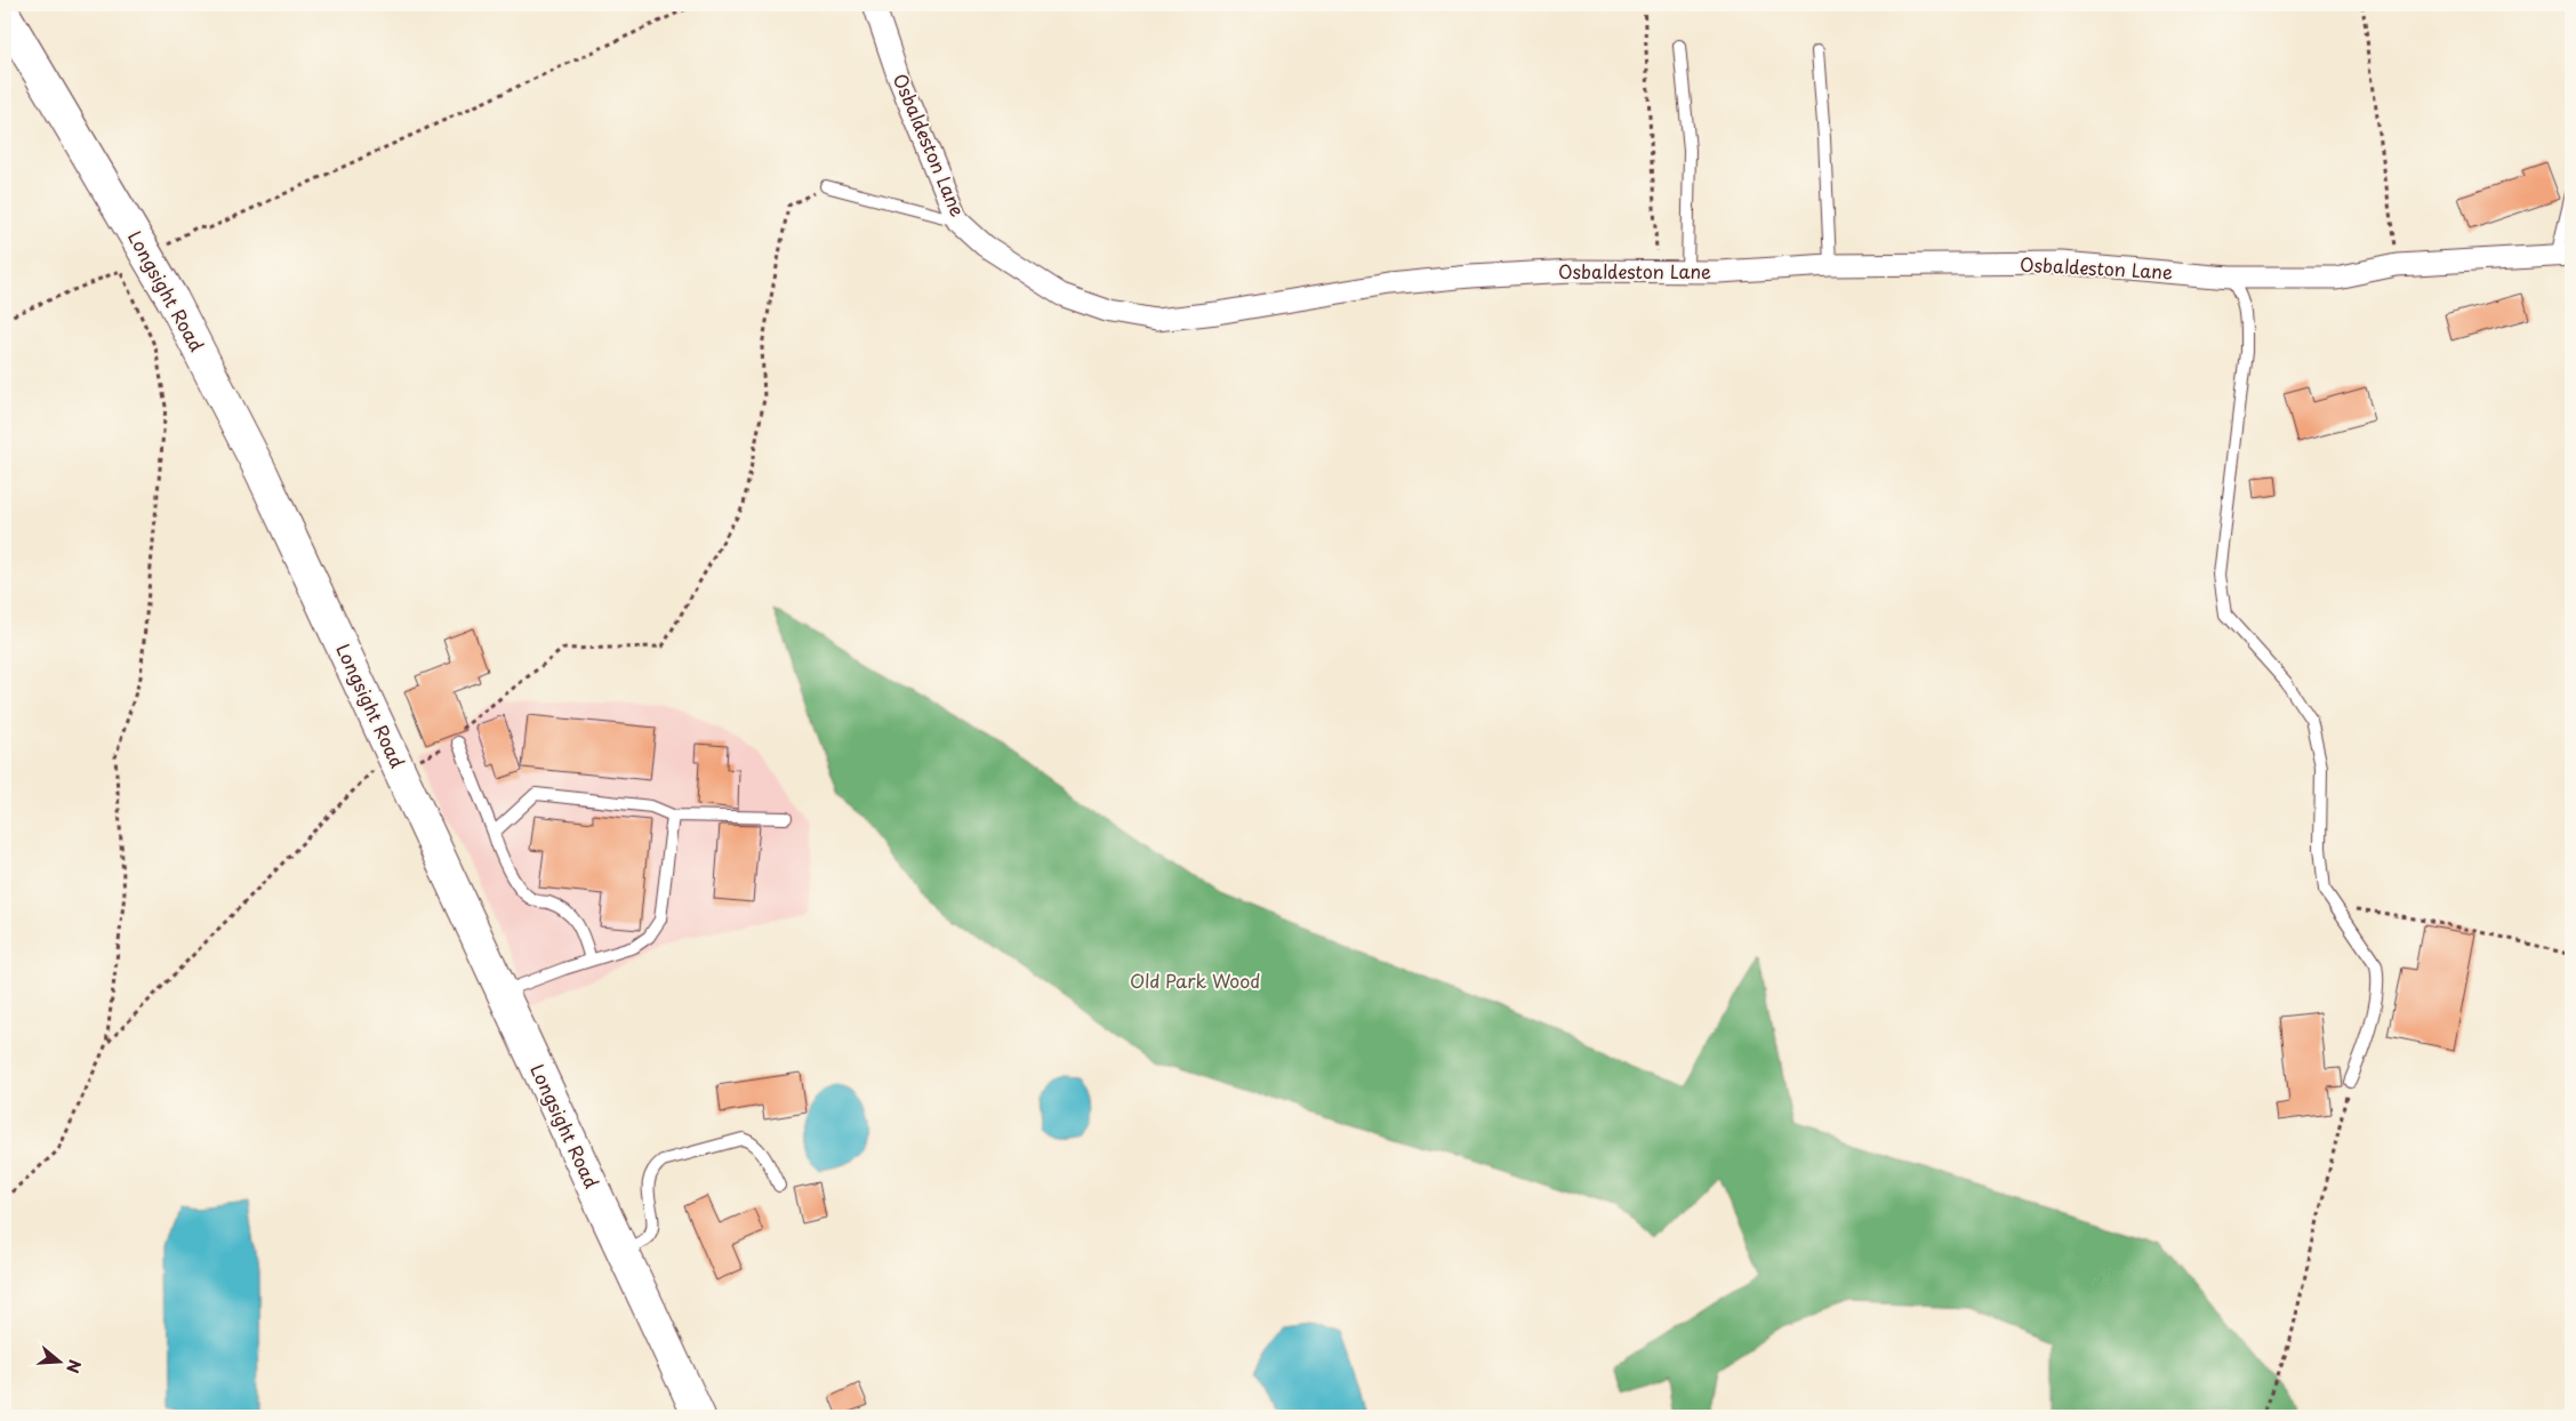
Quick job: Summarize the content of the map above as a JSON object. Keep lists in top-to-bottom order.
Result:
{
  "streets": {
    "highway": ["Longsight Road"],
    "street": ["Osbaldeston Lane"]
  },
  "parks": ["Old Park Wood"],
  "north": "right"
}
